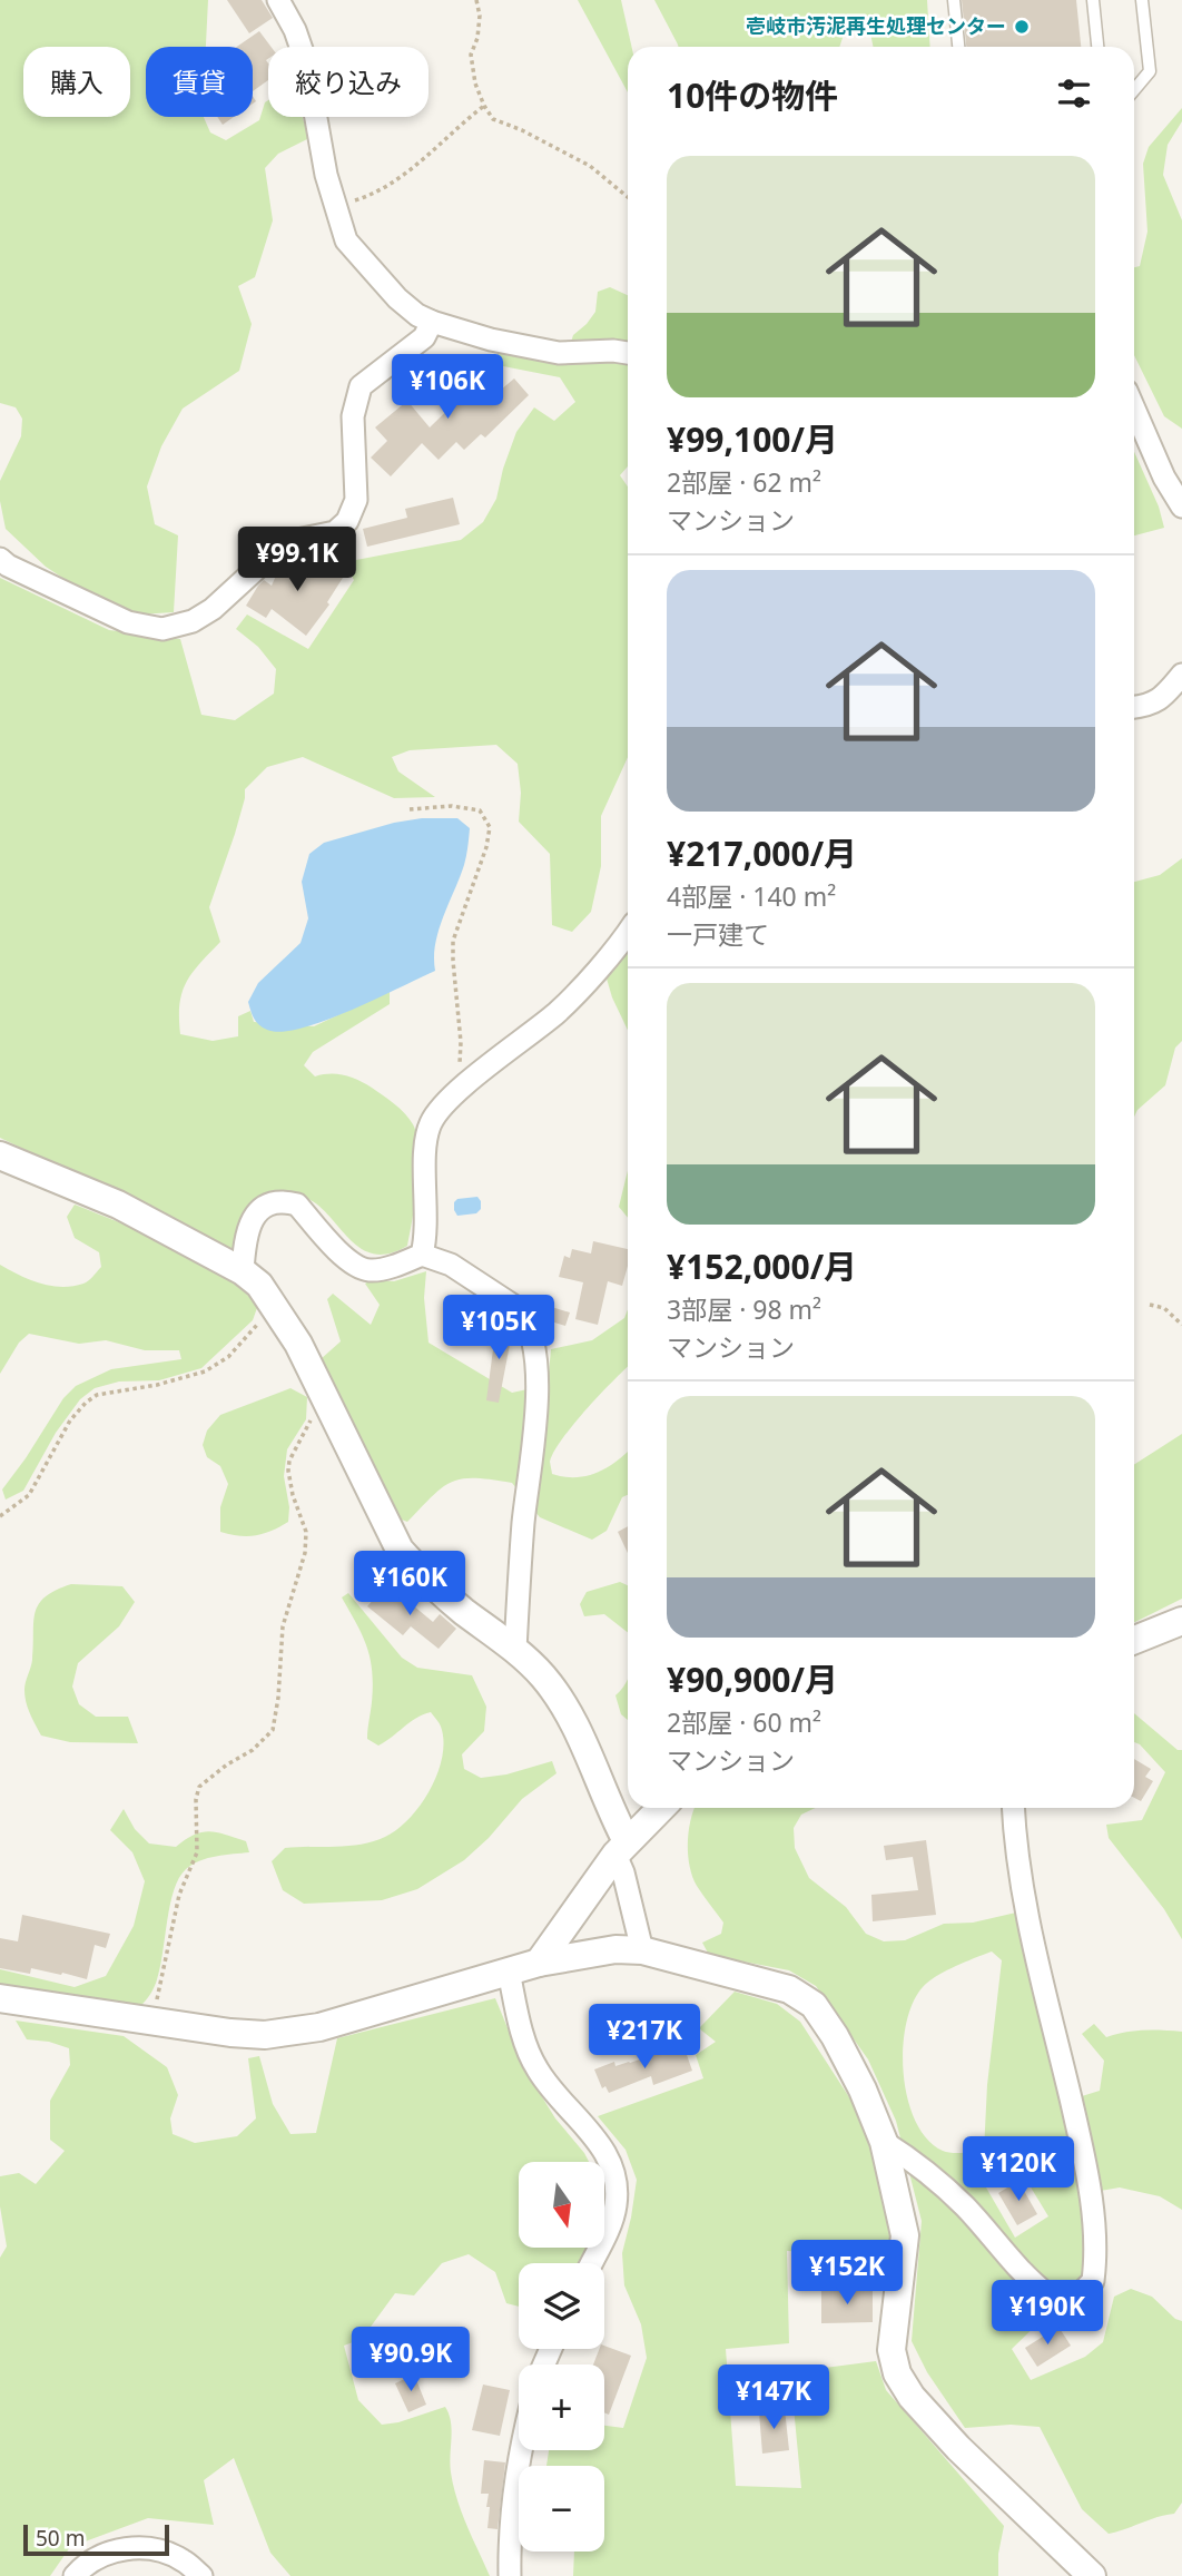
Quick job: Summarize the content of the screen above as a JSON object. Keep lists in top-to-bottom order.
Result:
{
  "places": ["壱岐市汚泥再生処理センター"],
  "scale_bar": "50 m",
  "north": "bottom",
  "page": {
    "chip": ["購入", "賃貸", "絞り込み"],
    "heading": "10件の物件",
    "list": [
      {
        "name": "¥99,100/月",
        "note": "2部屋 · 62 m² · マンション"
      },
      {
        "name": "¥217,000/月",
        "note": "4部屋 · 140 m² · 一戸建て"
      },
      {
        "name": "¥152,000/月",
        "note": "3部屋 · 98 m² · マンション"
      },
      {
        "name": "¥90,900/月",
        "note": "2部屋 · 60 m² · マンション"
      }
    ],
    "price": [
      "¥106K",
      "¥99.1K",
      "¥105K",
      "¥160K",
      "¥217K",
      "¥120K",
      "¥152K",
      "¥190K",
      "¥90.9K",
      "¥147K"
    ],
    "map_buttons": ["+", "−"],
    "scale": "50 m"
  }
}
